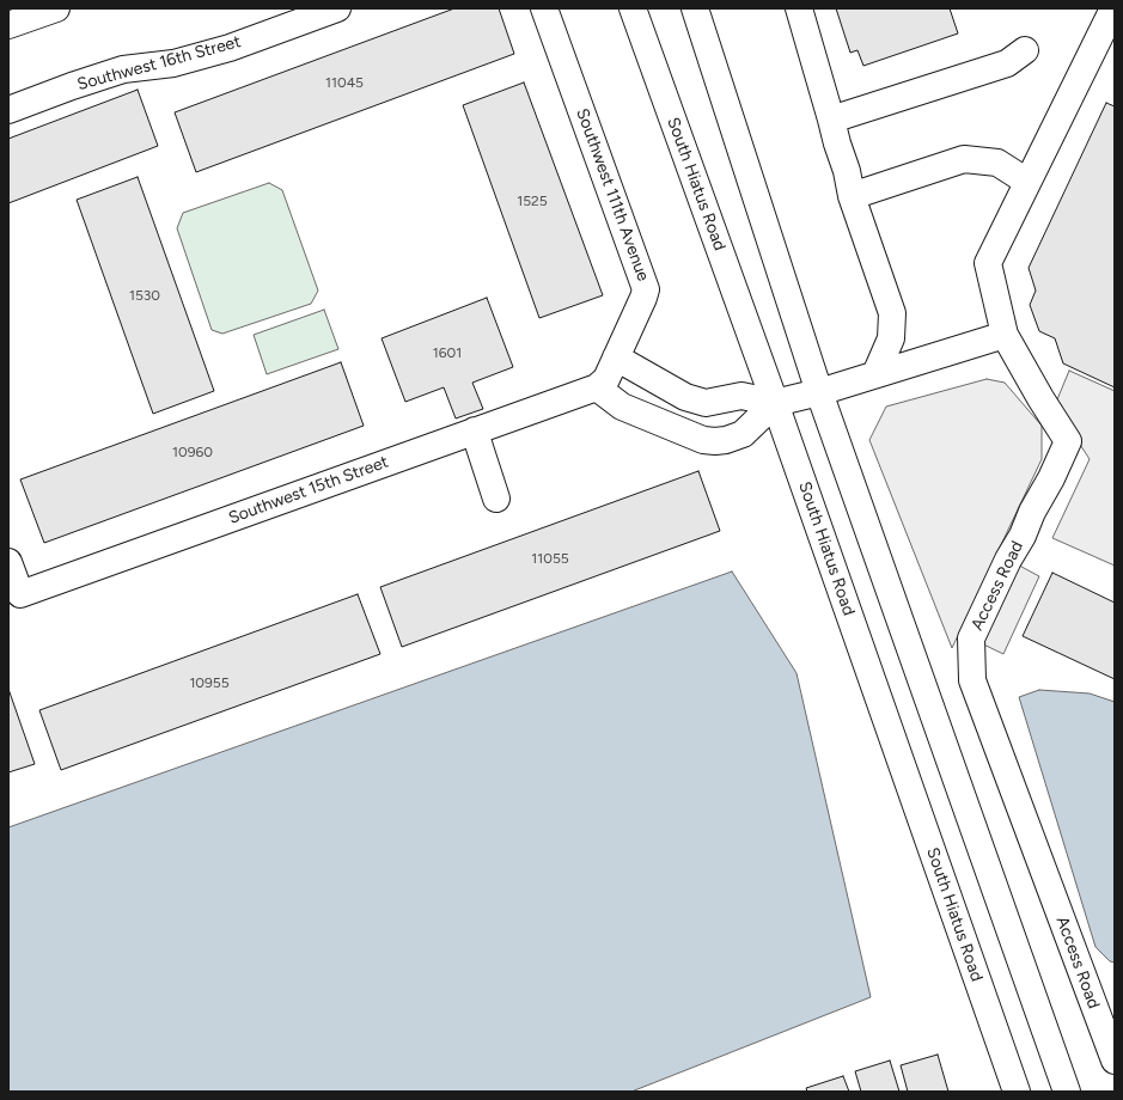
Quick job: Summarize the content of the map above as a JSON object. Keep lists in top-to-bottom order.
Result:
{
  "streets": {
    "street": [
      "Southwest 16th Street",
      "South Hiatus Road",
      "Southwest 111th Avenue",
      "Southwest 15th Street",
      "Access Road"
    ]
  },
  "crossings": [
    ["Southwest 111th Avenue", "Southwest 15th Street"]
  ],
  "house_numbers": [
    "11045",
    "1525",
    "1530",
    "1601",
    "10960",
    "11055",
    "10955"
  ]
}
